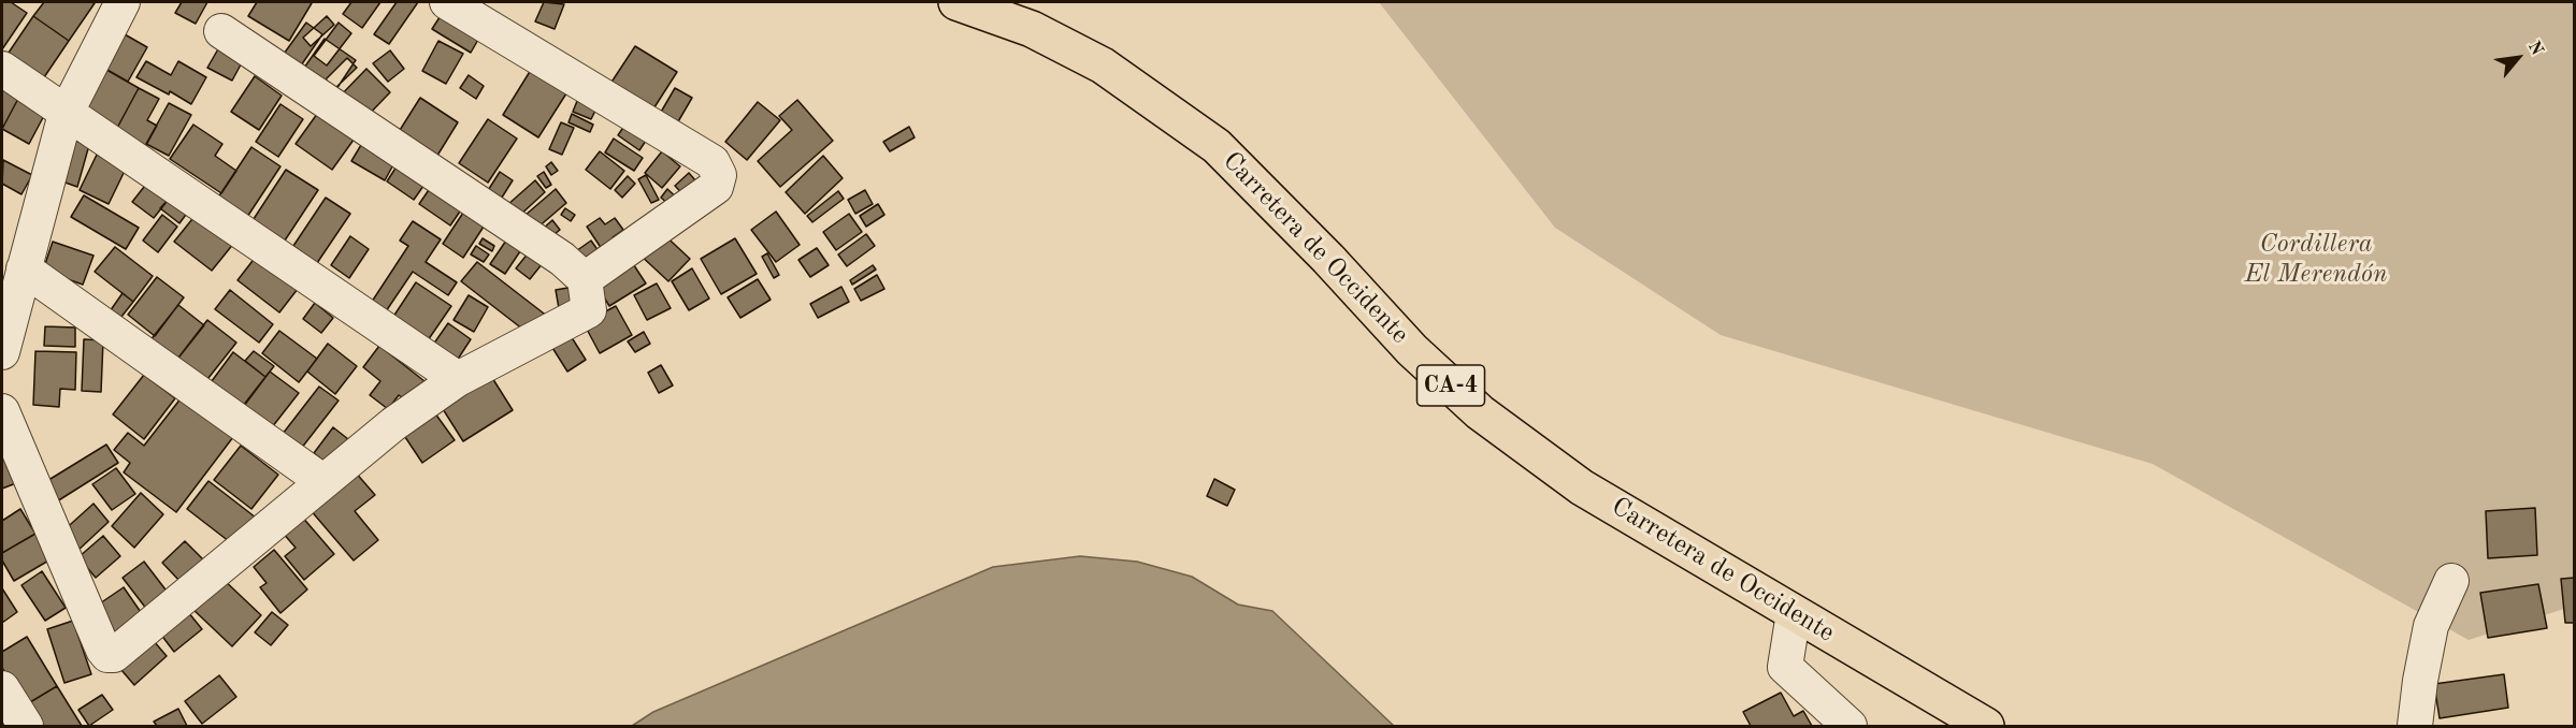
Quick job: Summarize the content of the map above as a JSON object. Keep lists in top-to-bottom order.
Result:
{
  "streets": {
    "main road": ["Carretera de Occidente", "CA-4"]
  },
  "parks": ["Cordillera El Merendón"],
  "north": "top right"
}
